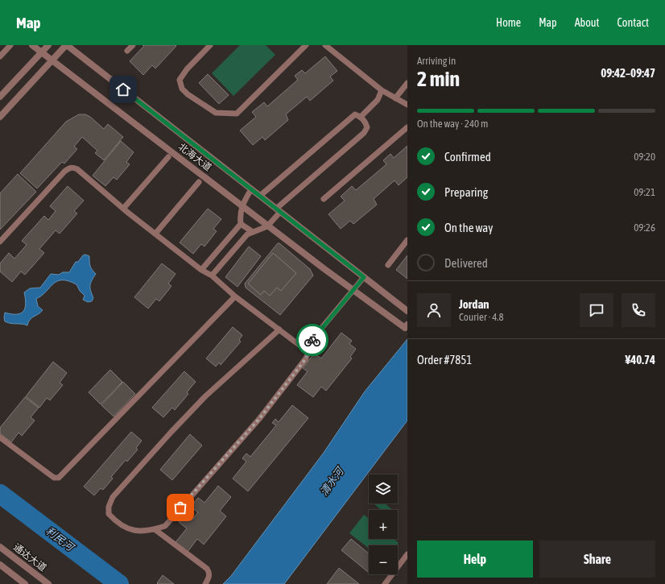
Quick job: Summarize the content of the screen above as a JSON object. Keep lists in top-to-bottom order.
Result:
{
  "streets": {
    "street": ["北海大道", "通达大道"]
  },
  "water": ["清水河", "利民河"],
  "page": {
    "header": "Map",
    "nav": [
      "Home",
      "Map",
      "About",
      "Contact"
    ],
    "heading": ["2 min", "Arriving in", "09:42–09:47"],
    "panel": [
      "Jordan",
      "Courier · 4.8",
      "Order #7851",
      "¥40.74"
    ],
    "bar": "On the way · 240 m",
    "list": [
      ["Confirmed", "09:20"],
      ["Preparing", "09:21"],
      ["On the way", "09:26"],
      "Delivered"
    ],
    "map_buttons": ["+", "−"],
    "buttons": ["Help", "Share"]
  }
}
